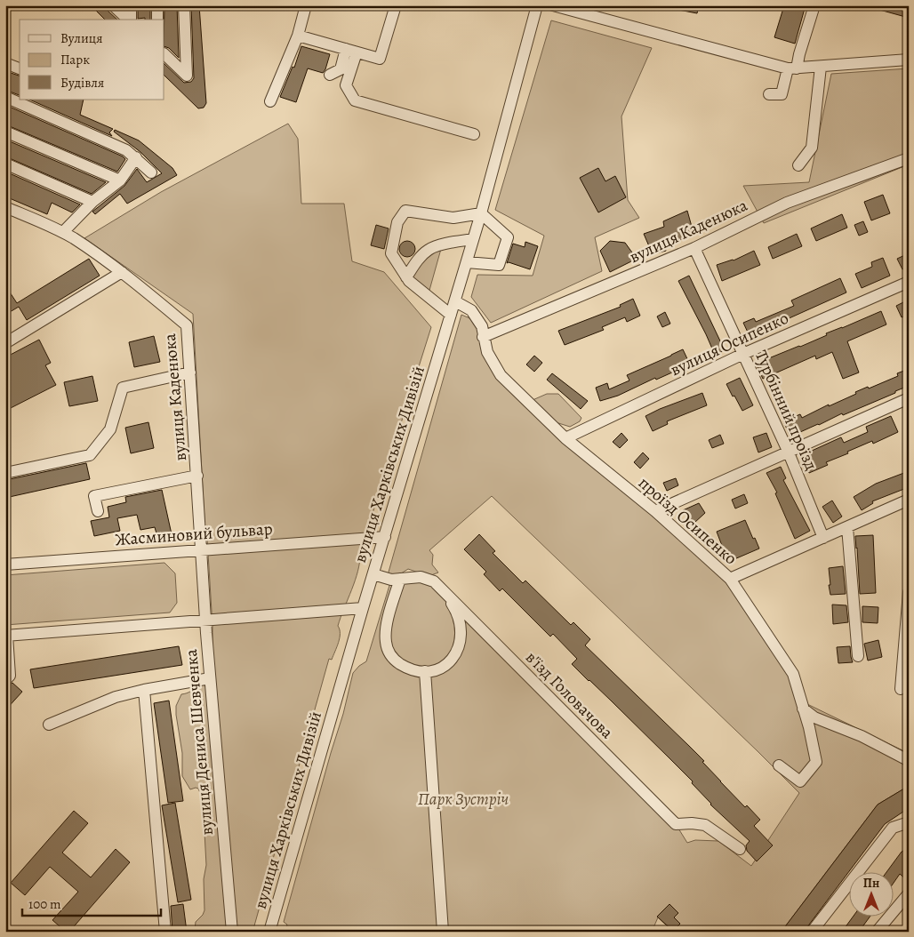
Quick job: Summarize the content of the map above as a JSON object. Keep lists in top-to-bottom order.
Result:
{
  "streets": {
    "street": [
      "вулиця Каденюка",
      "вулиця Осипенко",
      "Турбінний проїзд",
      "вулиця Харківських Дивізій",
      "проїзд Осипенко",
      "Жасминовий бульвар",
      "в'їзд Головачова",
      "вулиця Дениса Шевченка"
    ]
  },
  "crossings": [
    ["вулиця Каденюка", "Турбінний проїзд"],
    ["вулиця Каденюка", "проїзд Осипенко"],
    ["вулиця Каденюка", "Жасминовий бульвар"],
    ["вулиця Каденюка", "вулиця Дениса Шевченка"],
    ["вулиця Осипенко", "Турбінний проїзд"],
    ["вулиця Осипенко", "проїзд Осипенко"],
    ["вулиця Харківських Дивізій", "проїзд Осипенко"],
    ["вулиця Харківських Дивізій", "Жасминовий бульвар"],
    ["вулиця Харківських Дивізій", "в'їзд Головачова"],
    ["Жасминовий бульвар", "вулиця Дениса Шевченка"]
  ],
  "parks": ["Парк Зустріч"],
  "legend": ["Вулиця", "Парк", "Будівля"],
  "scale_bar": "100 m",
  "north": "top"
}
